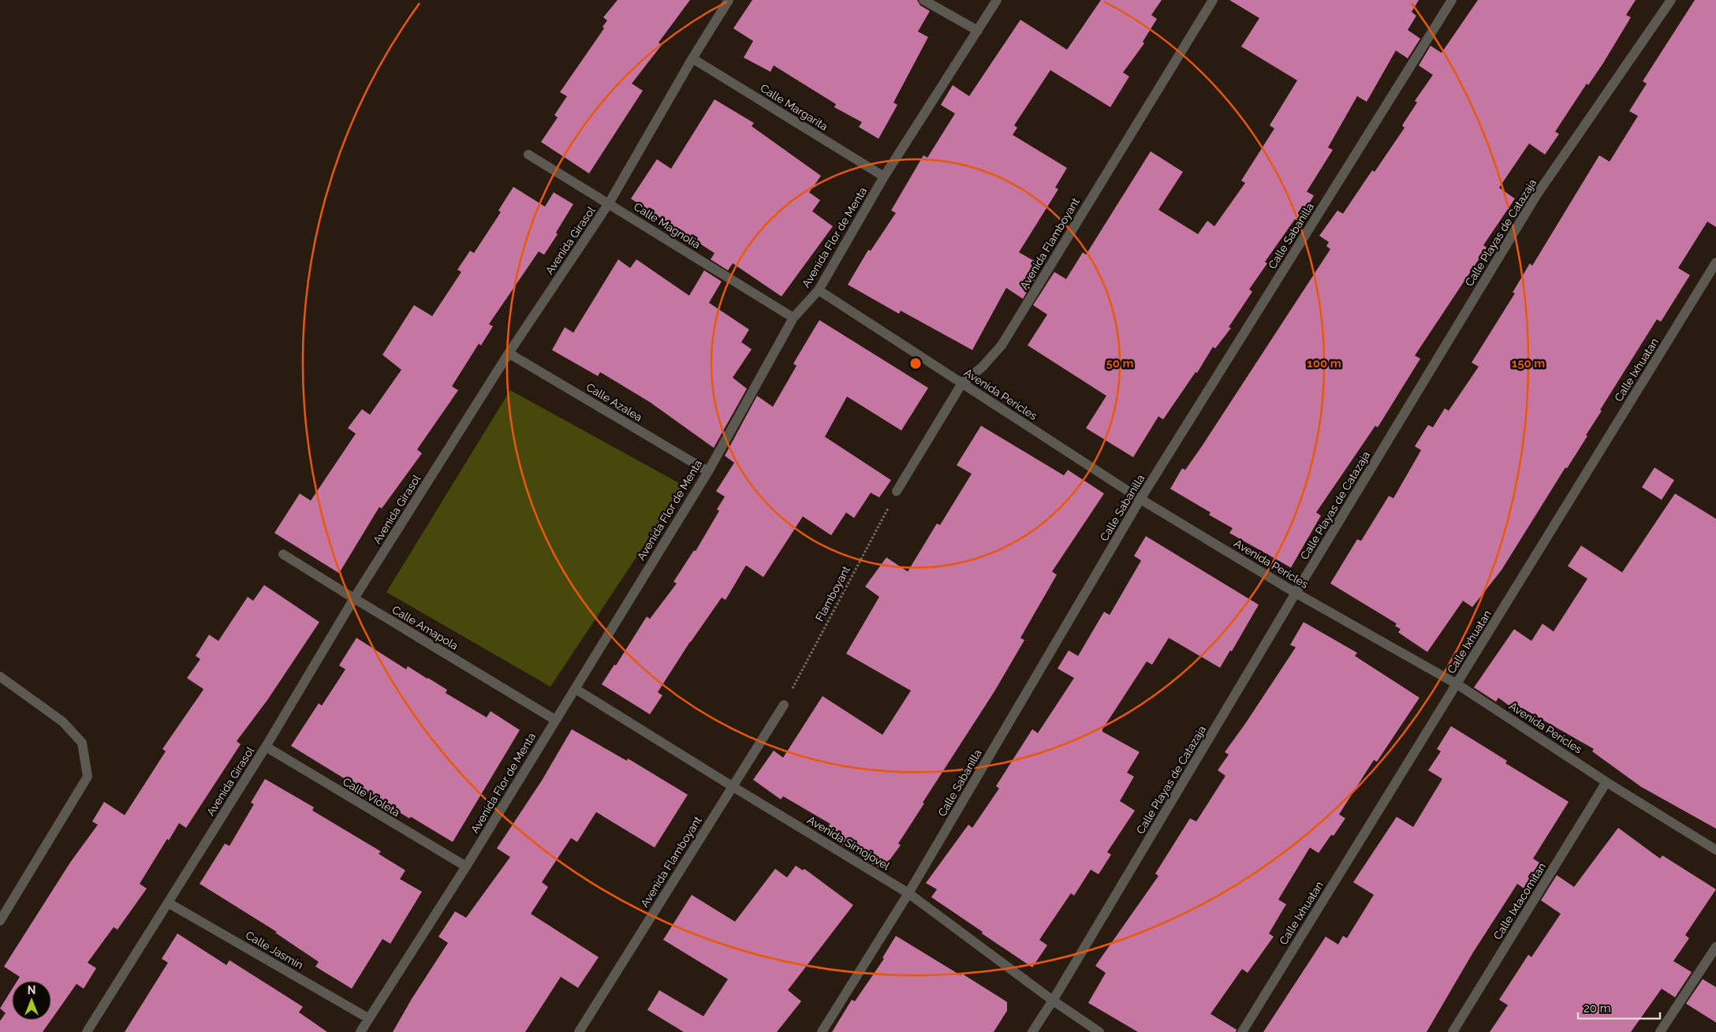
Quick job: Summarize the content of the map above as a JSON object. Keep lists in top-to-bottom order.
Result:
{
  "streets": {
    "street": [
      "Calle Margarita",
      "Calle Magnolia",
      "Calle Playas de Catazaja",
      "Calle Sabanilla",
      "Avenida Flor de Menta",
      "Avenida Girasol",
      "Avenida Flamboyant",
      "Calle Ixhuatan",
      "Avenida Pericles",
      "Calle Azalea",
      "Calle Amapola",
      "Calle Violeta",
      "Avenida Simojovel",
      "Calle Ixtacomitan",
      "Calle Jasmin"
    ],
    "path": ["Flamboyant"]
  },
  "crossings": [
    ["Calle Margarita", "Avenida Flor de Menta"],
    ["Calle Margarita", "Avenida Girasol"],
    ["Calle Magnolia", "Avenida Flor de Menta"],
    ["Calle Magnolia", "Avenida Girasol"],
    ["Calle Playas de Catazaja", "Avenida Pericles"],
    ["Calle Playas de Catazaja", "Avenida Simojovel"],
    ["Calle Sabanilla", "Avenida Pericles"],
    ["Calle Sabanilla", "Avenida Simojovel"],
    ["Avenida Flor de Menta", "Avenida Pericles"],
    ["Avenida Flor de Menta", "Calle Azalea"],
    ["Avenida Flor de Menta", "Calle Amapola"],
    ["Avenida Flor de Menta", "Calle Violeta"],
    ["Avenida Flor de Menta", "Avenida Simojovel"],
    ["Avenida Flor de Menta", "Calle Jasmin"],
    ["Avenida Girasol", "Calle Azalea"],
    ["Avenida Girasol", "Calle Amapola"],
    ["Avenida Girasol", "Calle Violeta"],
    ["Avenida Girasol", "Calle Jasmin"],
    ["Avenida Flamboyant", "Avenida Pericles"],
    ["Avenida Flamboyant", "Flamboyant"],
    ["Avenida Flamboyant", "Avenida Simojovel"],
    ["Calle Ixhuatan", "Avenida Pericles"],
    ["Avenida Pericles", "Calle Ixtacomitan"]
  ],
  "scale_bar": "20 m",
  "north": "top",
  "rings": ["50 m", "100 m", "150 m"]
}
